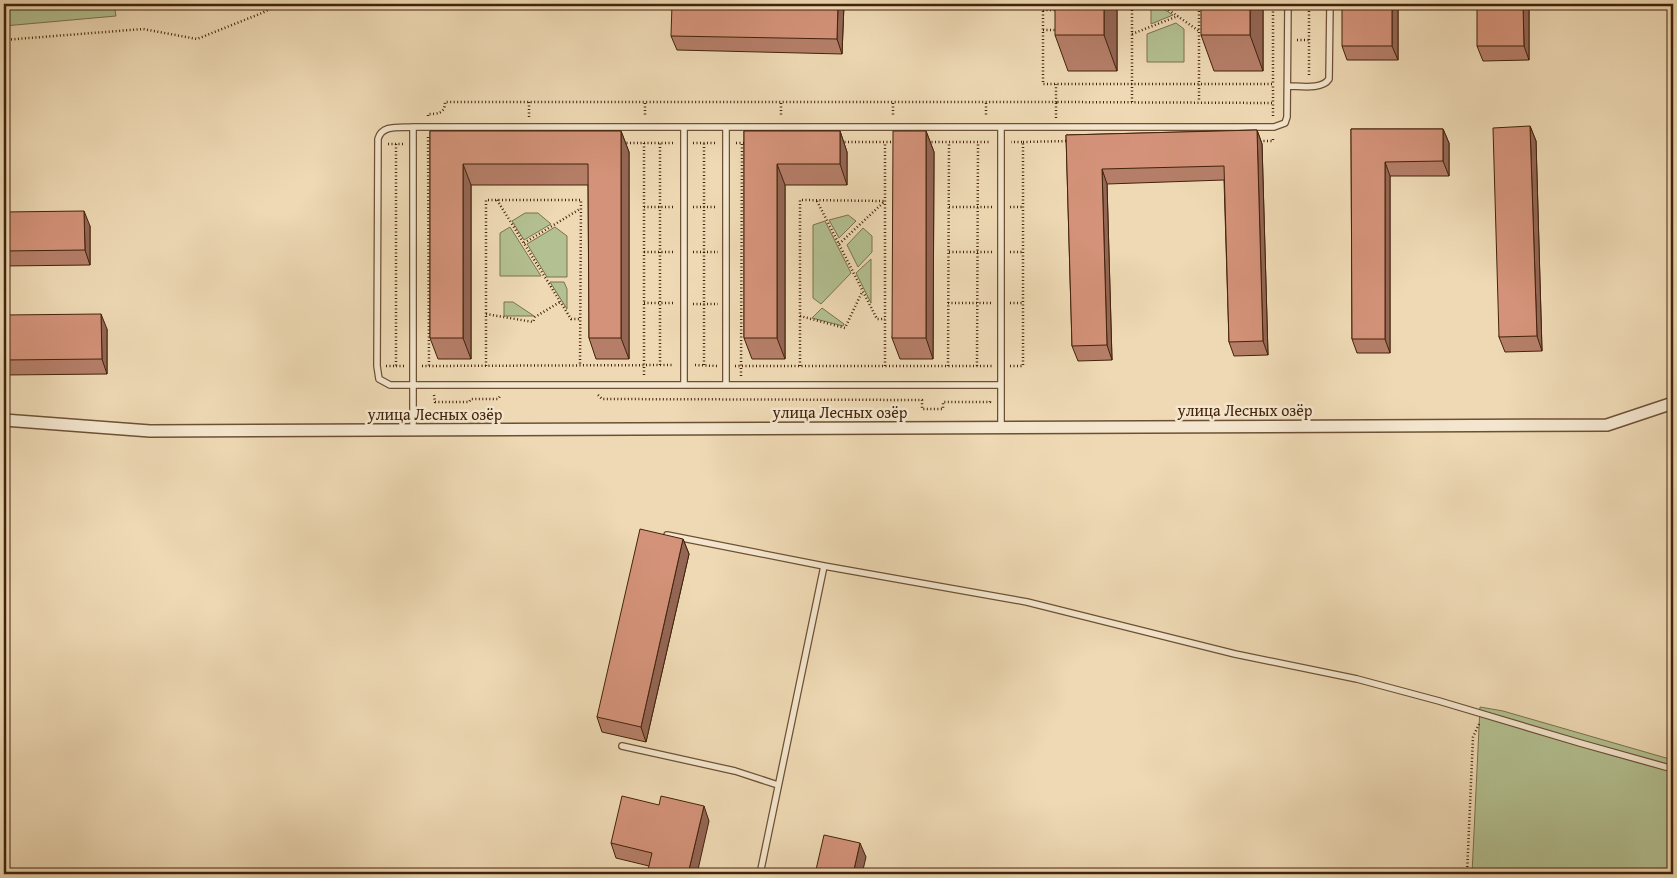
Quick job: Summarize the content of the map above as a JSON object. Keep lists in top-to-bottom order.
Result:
{
  "streets": {
    "street": ["улица Лесных озёр"]
  }
}
